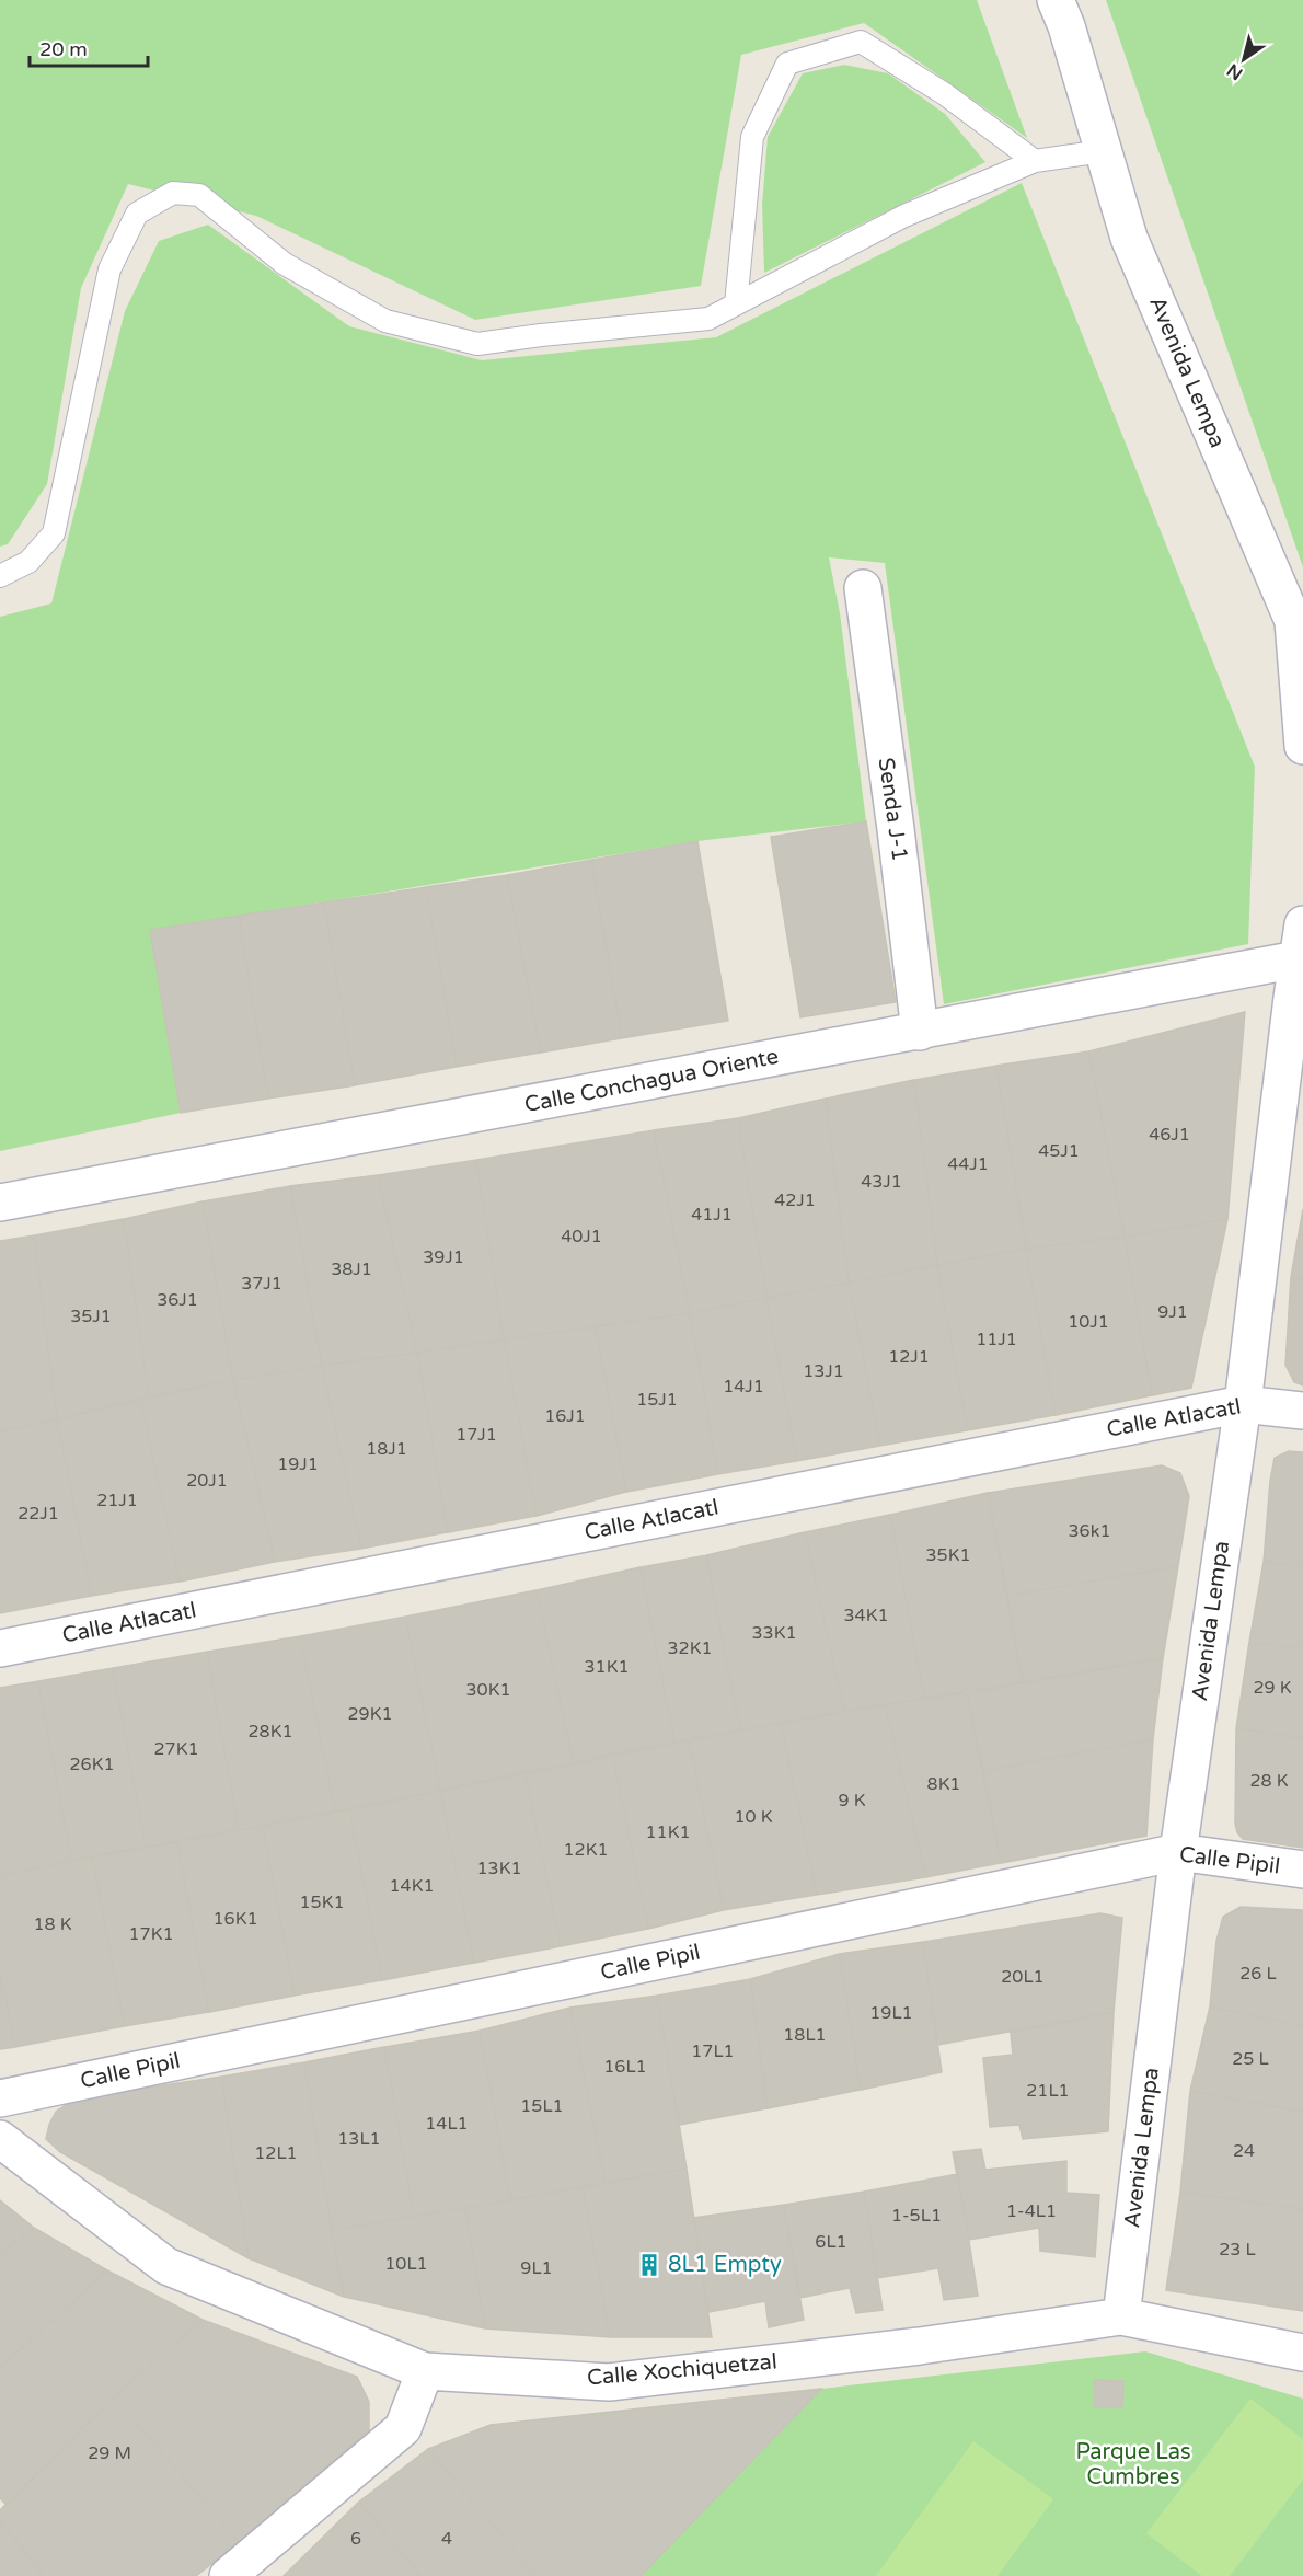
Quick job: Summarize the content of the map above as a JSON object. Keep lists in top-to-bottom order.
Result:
{
  "streets": {
    "street": [
      "Avenida Lempa",
      "Senda J-1",
      "Calle Conchagua Oriente",
      "Calle Atlacatl",
      "Calle Pipil",
      "Calle Xochiquetzal"
    ]
  },
  "crossings": [
    ["Avenida Lempa", "Calle Conchagua Oriente"],
    ["Avenida Lempa", "Calle Atlacatl"],
    ["Avenida Lempa", "Calle Pipil"],
    ["Avenida Lempa", "Calle Xochiquetzal"],
    ["Senda J-1", "Calle Conchagua Oriente"]
  ],
  "parks": ["Parque Las Cumbres"],
  "places": {
    "building": ["8L1 Empty"]
  },
  "house_numbers": [
    "46J1",
    "45J1",
    "44J1",
    "43J1",
    "42J1",
    "41J1",
    "40J1",
    "39J1",
    "38J1",
    "37J1",
    "36J1",
    "9J1",
    "35J1",
    "10J1",
    "11J1",
    "12J1",
    "13J1",
    "14J1",
    "15J1",
    "16J1",
    "17J1",
    "18J1",
    "19J1",
    "20J1",
    "21J1",
    "22J1",
    "36k1",
    "35K1",
    "34K1",
    "33K1",
    "32K1",
    "31K1",
    "29 K",
    "30K1",
    "29K1",
    "28K1",
    "27K1",
    "26K1",
    "28 K",
    "8K1",
    "9 K",
    "10 K",
    "11K1",
    "12K1",
    "13K1",
    "14K1",
    "15K1",
    "16K1",
    "18 K",
    "17K1",
    "26 L",
    "20L1",
    "19L1",
    "18L1",
    "17L1",
    "25 L",
    "16L1",
    "21L1",
    "15L1",
    "14L1",
    "13L1",
    "24",
    "12L1",
    "1-4L1",
    "1-5L1",
    "6L1",
    "23 L",
    "10L1",
    "9L1",
    "29 M",
    "6",
    "4"
  ],
  "scale_bar": "20 m",
  "north": "bottom left"
}
